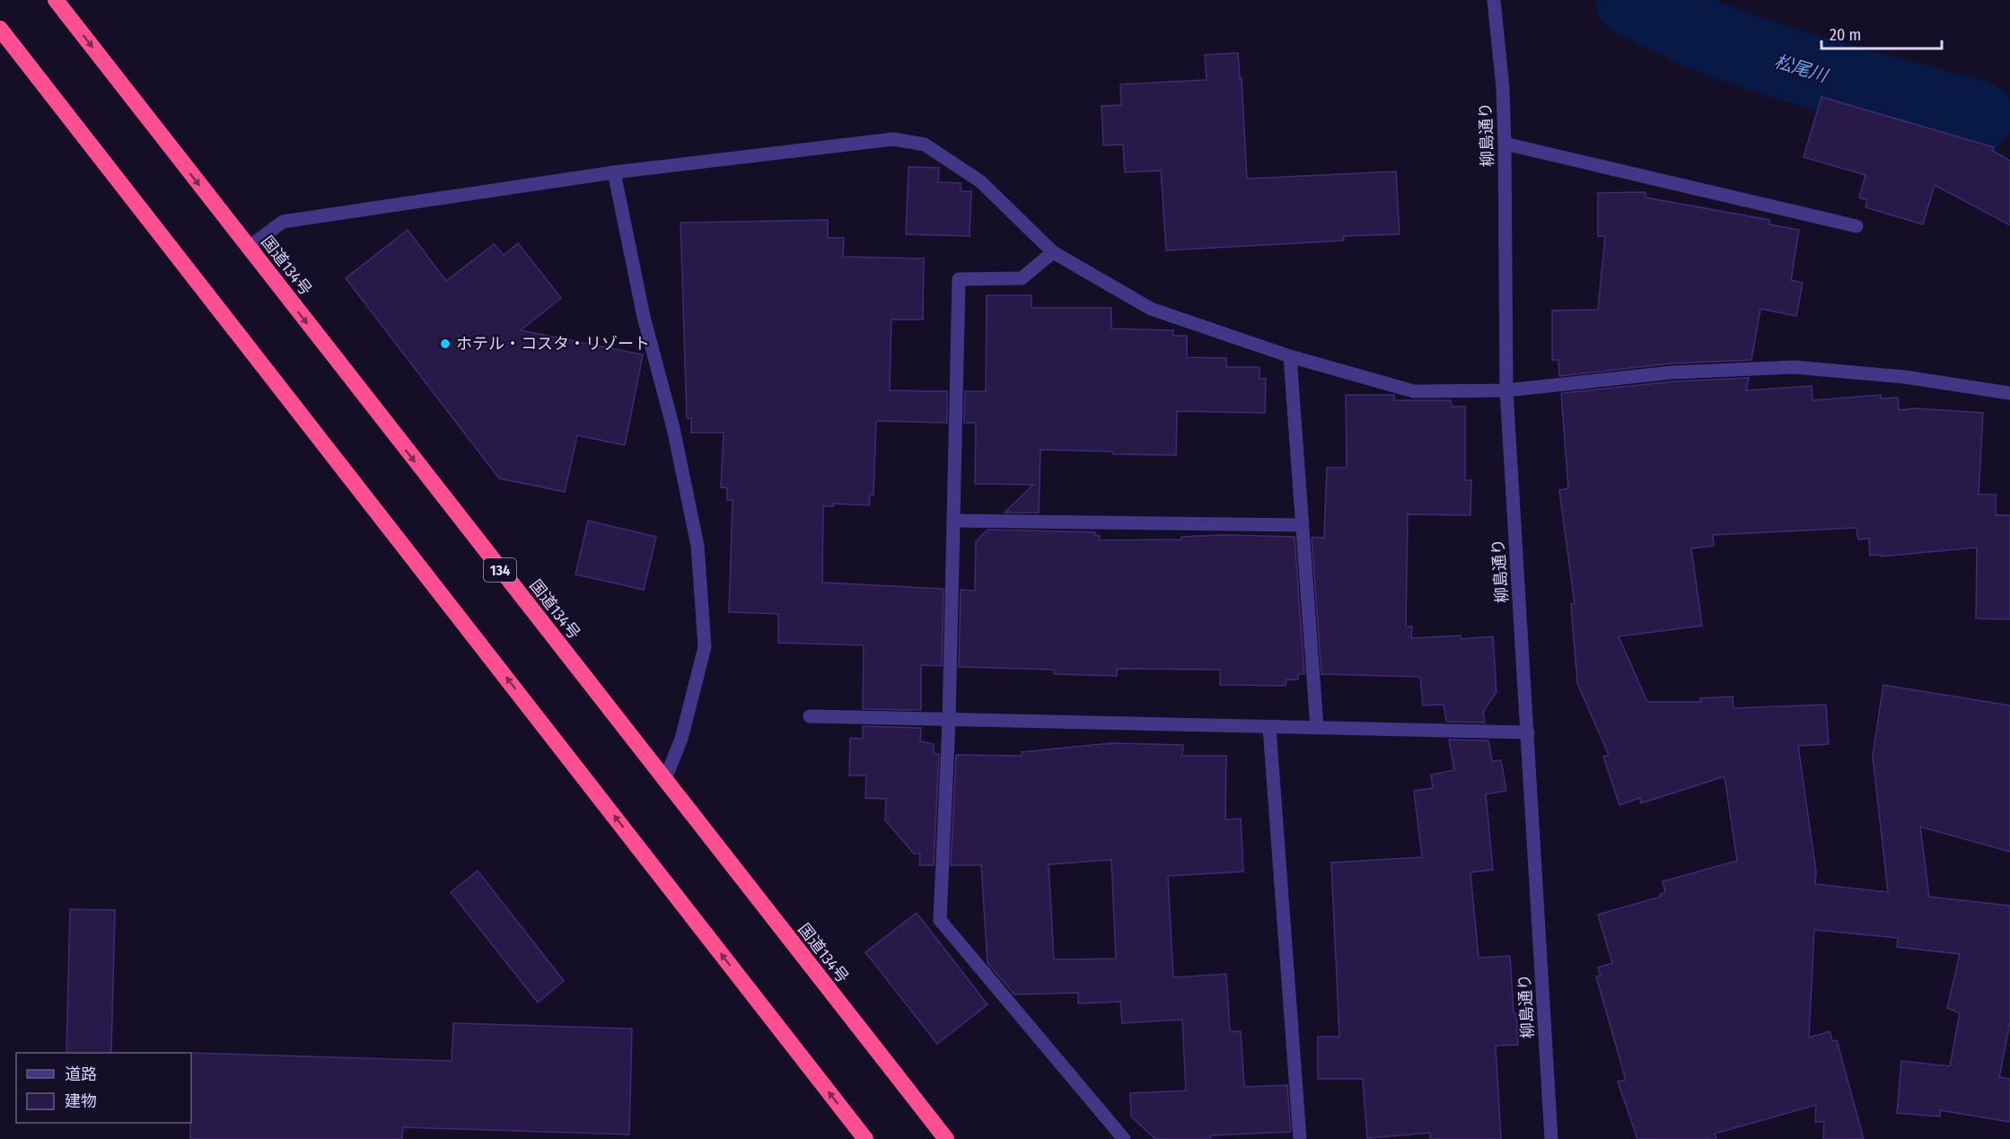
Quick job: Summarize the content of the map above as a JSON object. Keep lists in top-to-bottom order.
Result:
{
  "streets": {
    "highway": ["国道134号", "134"],
    "street": ["柳島通り"]
  },
  "water": ["松尾川"],
  "places": ["ホテル・コスタ・リゾート"],
  "legend": ["道路", "建物"],
  "scale_bar": "20 m"
}
